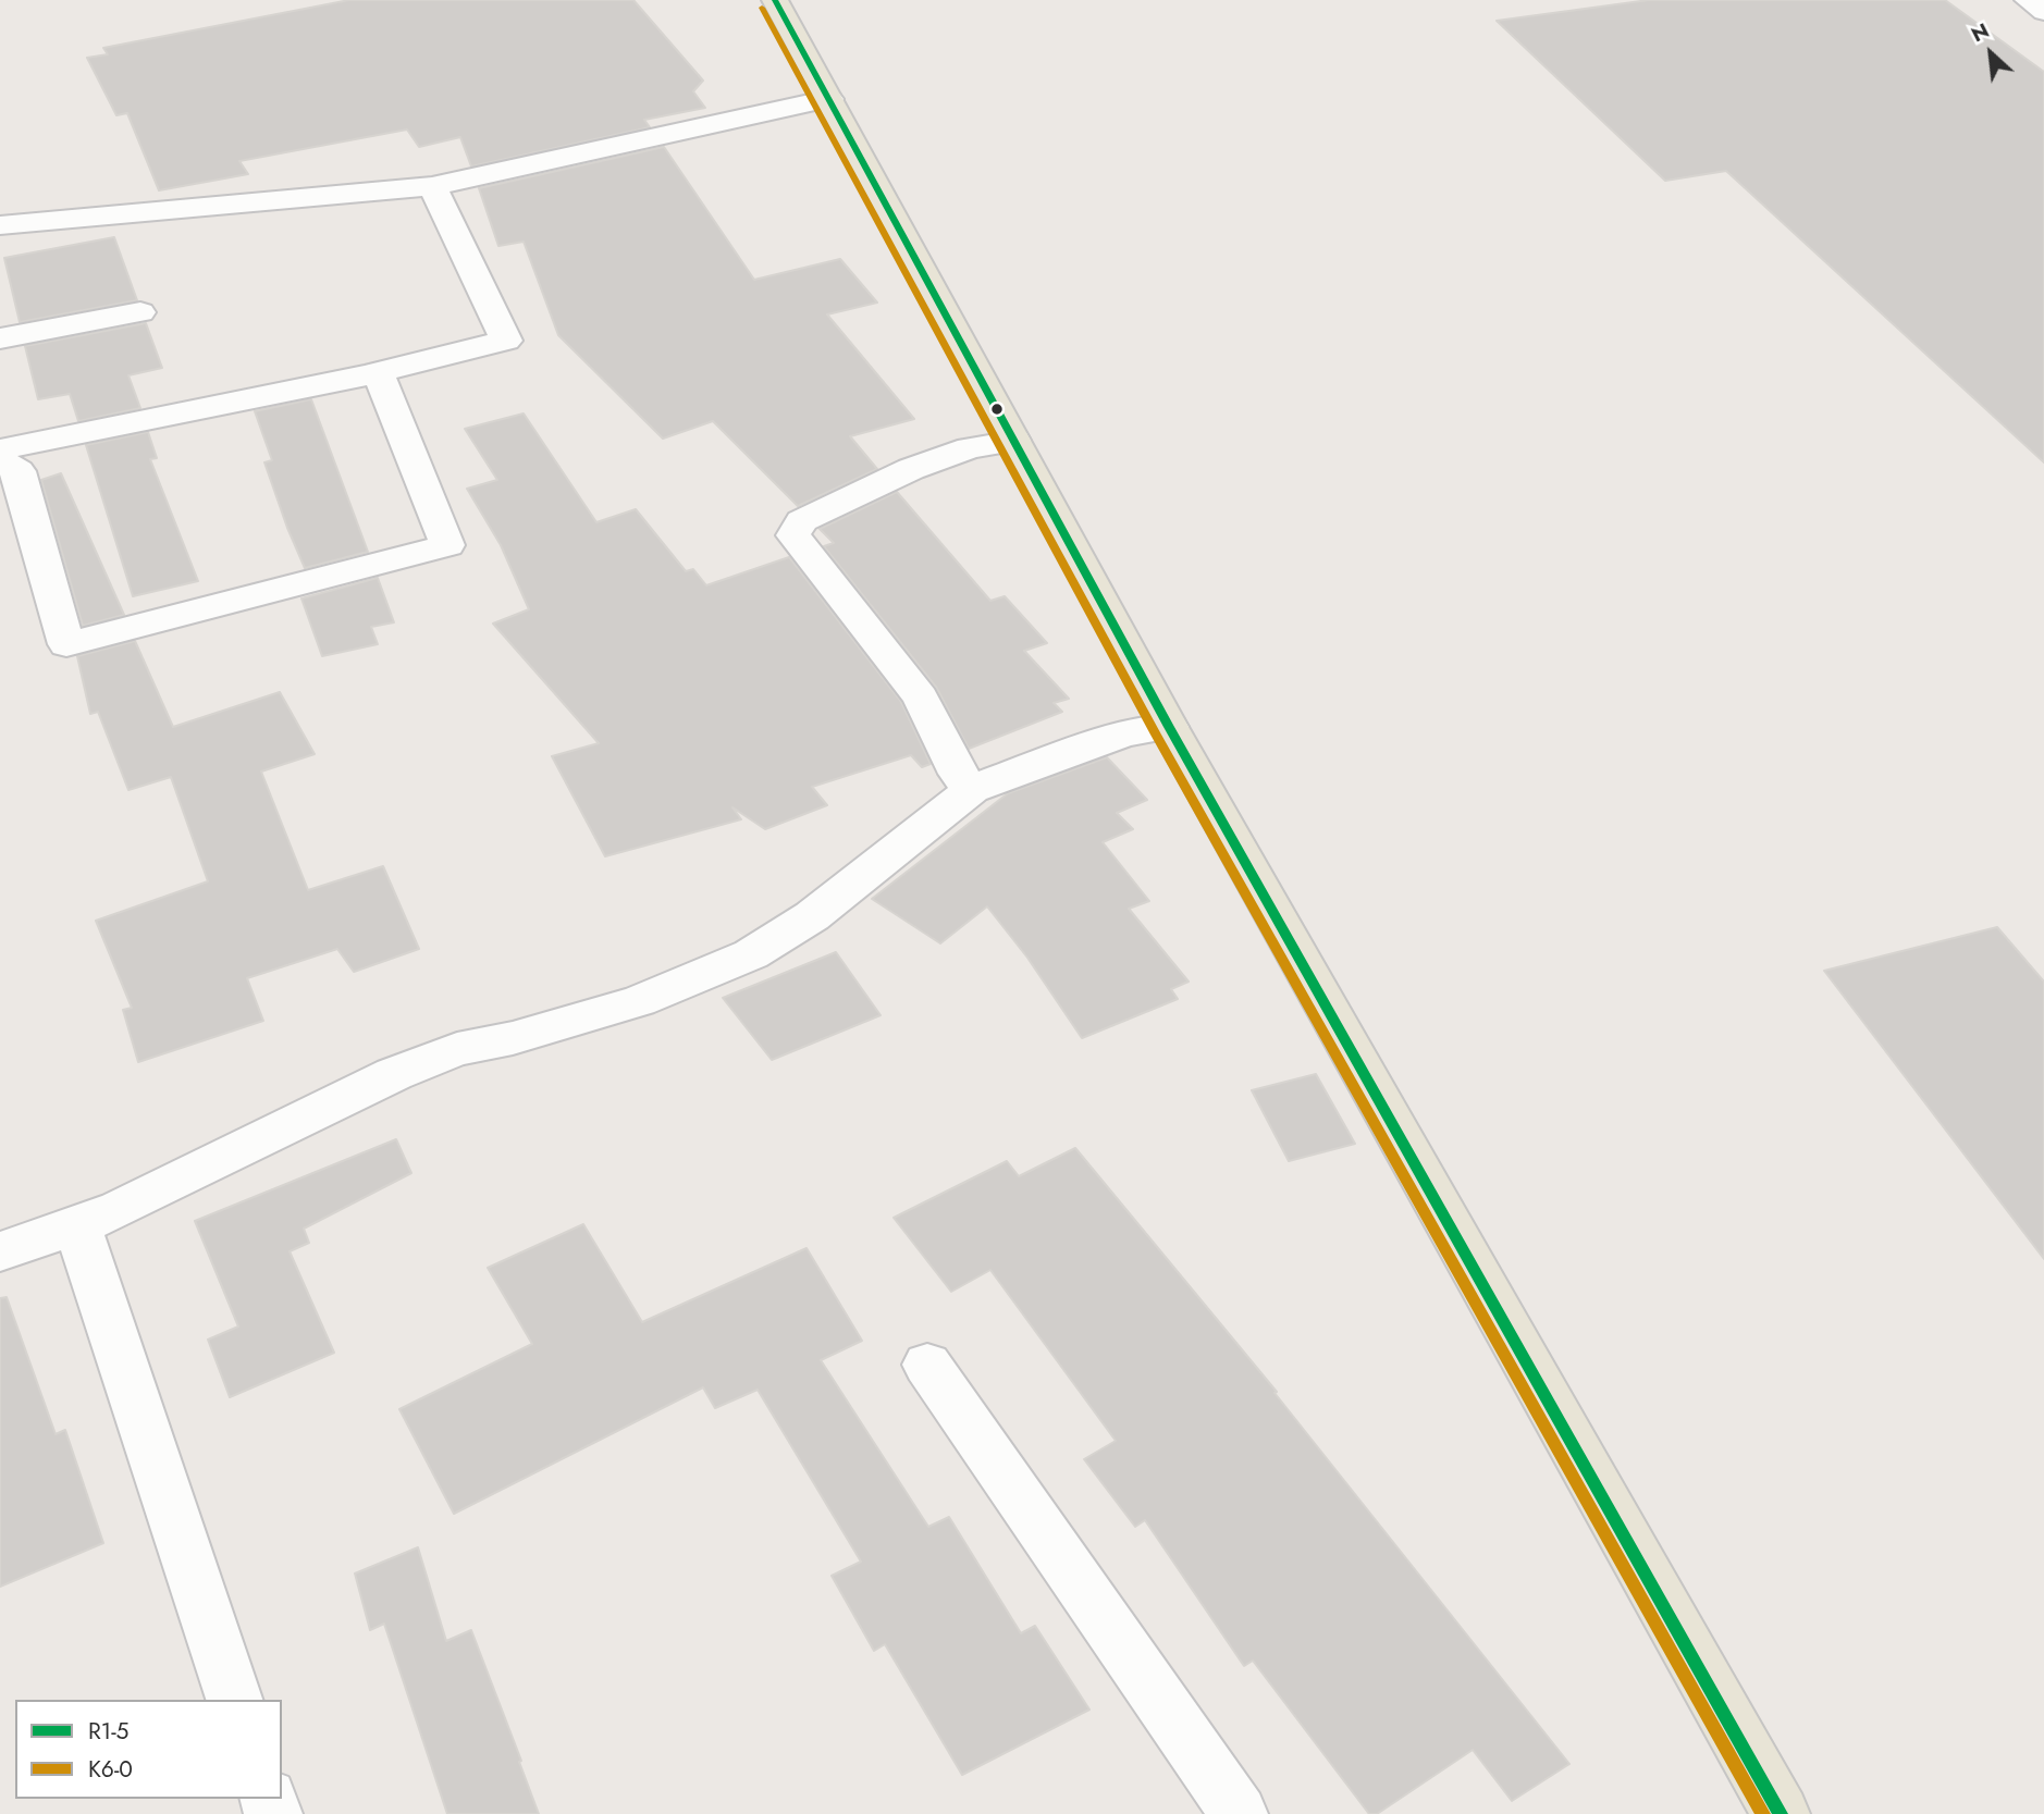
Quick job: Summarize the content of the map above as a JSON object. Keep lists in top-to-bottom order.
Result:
{
  "lines": ["transit line R1-5", "transit line K6-0"],
  "legend": ["R1-5", "K6-0"],
  "north": "top left"
}
